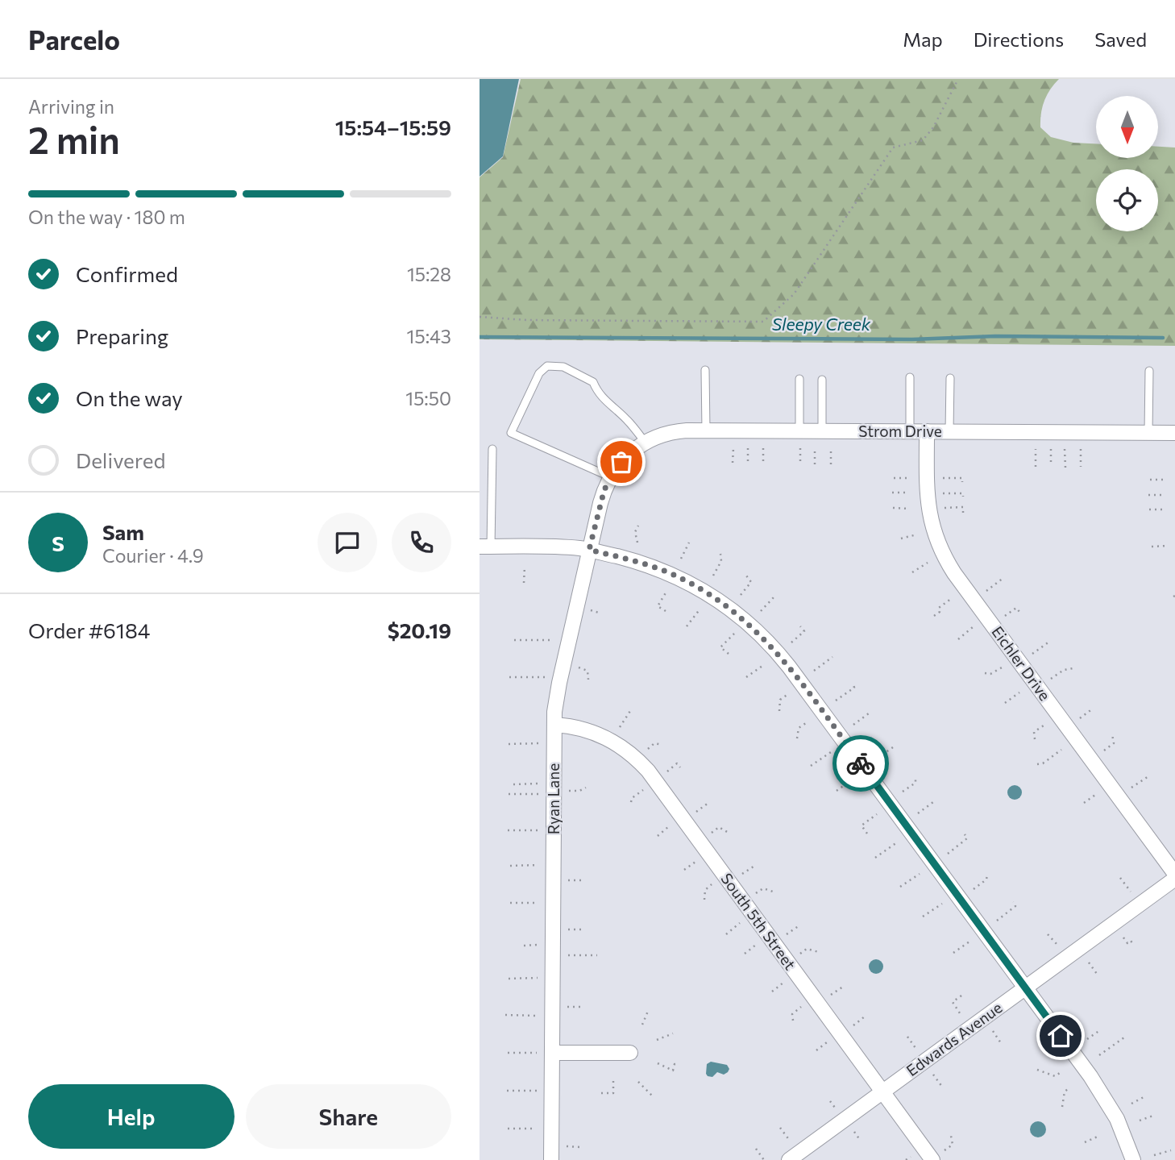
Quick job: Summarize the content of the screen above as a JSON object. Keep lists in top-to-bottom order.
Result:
{
  "streets": {
    "street": [
      "Strom Drive",
      "Eichler Drive",
      "Ryan Lane",
      "South 5th Street",
      "Edwards Avenue"
    ]
  },
  "crossings": [
    ["Strom Drive", "Eichler Drive"],
    ["Strom Drive", "Ryan Lane"],
    ["Ryan Lane", "South 5th Street"],
    ["South 5th Street", "Edwards Avenue"]
  ],
  "water": ["Sleepy Creek"],
  "north": "bottom",
  "page": {
    "header": "Parcelo",
    "nav": ["Map", "Directions", "Saved"],
    "heading": ["2 min", "Arriving in", "15:54–15:59"],
    "panel": [
      "Sam",
      "Courier · 4.9",
      "Order #6184",
      "$20.19"
    ],
    "bar": "On the way · 180 m",
    "list": [
      ["Confirmed", "15:28"],
      ["Preparing", "15:43"],
      ["On the way", "15:50"],
      "Delivered"
    ],
    "round": "S",
    "buttons": ["Help", "Share"]
  }
}
